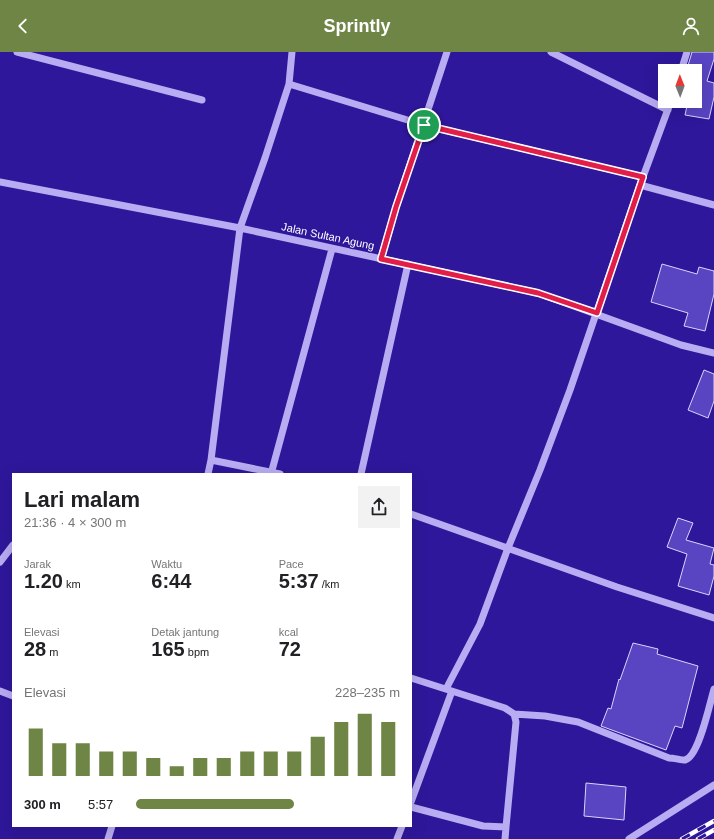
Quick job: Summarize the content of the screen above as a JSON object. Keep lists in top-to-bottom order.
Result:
{
  "streets": {
    "street": ["Jalan Sultan Agung"]
  },
  "north": "top",
  "page": {
    "header": "Sprintly",
    "heading": ["Lari malam", "21:36 · 4 × 300 m"],
    "stats": [
      ["Jarak", "1.20 km"],
      ["Waktu", "6:44"],
      ["Pace", "5:37 /km"],
      ["Elevasi", "28 m"],
      ["Detak jantung", "165 bpm"],
      ["kcal", "72"]
    ],
    "chart": ["Elevasi", "228–235 m"],
    "list": [
      {
        "name": "300 m",
        "note": "5:57"
      }
    ]
  }
}
